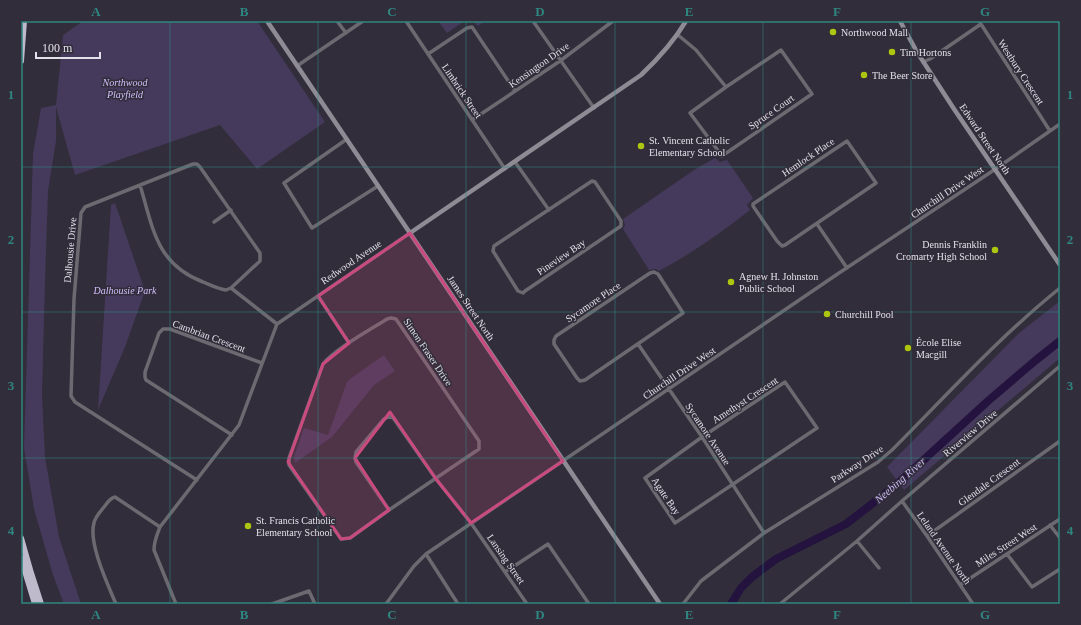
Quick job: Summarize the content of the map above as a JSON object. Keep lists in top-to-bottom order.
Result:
{
  "streets": {
    "street": [
      "Kensington Drive",
      "Westbury Crescent",
      "Limbrick Street",
      "Spruce Court",
      "Edward Street North",
      "Hemlock Place",
      "Churchill Drive West",
      "Dalhousie Drive",
      "Pineview Bay",
      "Redwood Avenue",
      "Sycamore Place",
      "James Street North",
      "Cambrian Crescent",
      "Simon Fraser Drive",
      "Amethyst Crescent",
      "Riverview Drive",
      "Sycamore Avenue",
      "Parkway Drive",
      "Glendale Crescent",
      "Agate Bay",
      "Miles Street West",
      "Leland Avenue North",
      "Lansing Street"
    ]
  },
  "crossings": [
    ["Kensington Drive", "Limbrick Street"],
    ["Westbury Crescent", "Churchill Drive West"],
    ["Limbrick Street", "Redwood Avenue"],
    ["Edward Street North", "Churchill Drive West"],
    ["Churchill Drive West", "James Street North"],
    ["Churchill Drive West", "Sycamore Avenue"],
    ["Churchill Drive West", "Lansing Street"],
    ["Redwood Avenue", "James Street North"],
    ["Sycamore Place", "Sycamore Avenue"],
    ["Simon Fraser Drive", "Lansing Street"],
    ["Amethyst Crescent", "Sycamore Avenue"],
    ["Amethyst Crescent", "Agate Bay"],
    ["Riverview Drive", "Leland Avenue North"],
    ["Sycamore Avenue", "Parkway Drive"],
    ["Sycamore Avenue", "Agate Bay"],
    ["Glendale Crescent", "Leland Avenue North"],
    ["Miles Street West", "Leland Avenue North"]
  ],
  "water": ["Neebing River"],
  "parks": ["Northwood Playfield", "Dalhousie Park"],
  "places": [
    "Northwood Mall",
    "Tim Hortons",
    "The Beer Store",
    "St. Vincent Catholic Elementary School",
    "Dennis Franklin Cromarty High School",
    "Agnew H. Johnston Public School",
    "Churchill Pool",
    "École Elise Macgill",
    "St. Francis Catholic Elementary School"
  ],
  "scale_bar": "100 m",
  "grid": {
    "columns": [
      "A",
      "B",
      "C",
      "D",
      "E",
      "F",
      "G"
    ],
    "rows": [
      "1",
      "2",
      "3",
      "4"
    ]
  }
}
